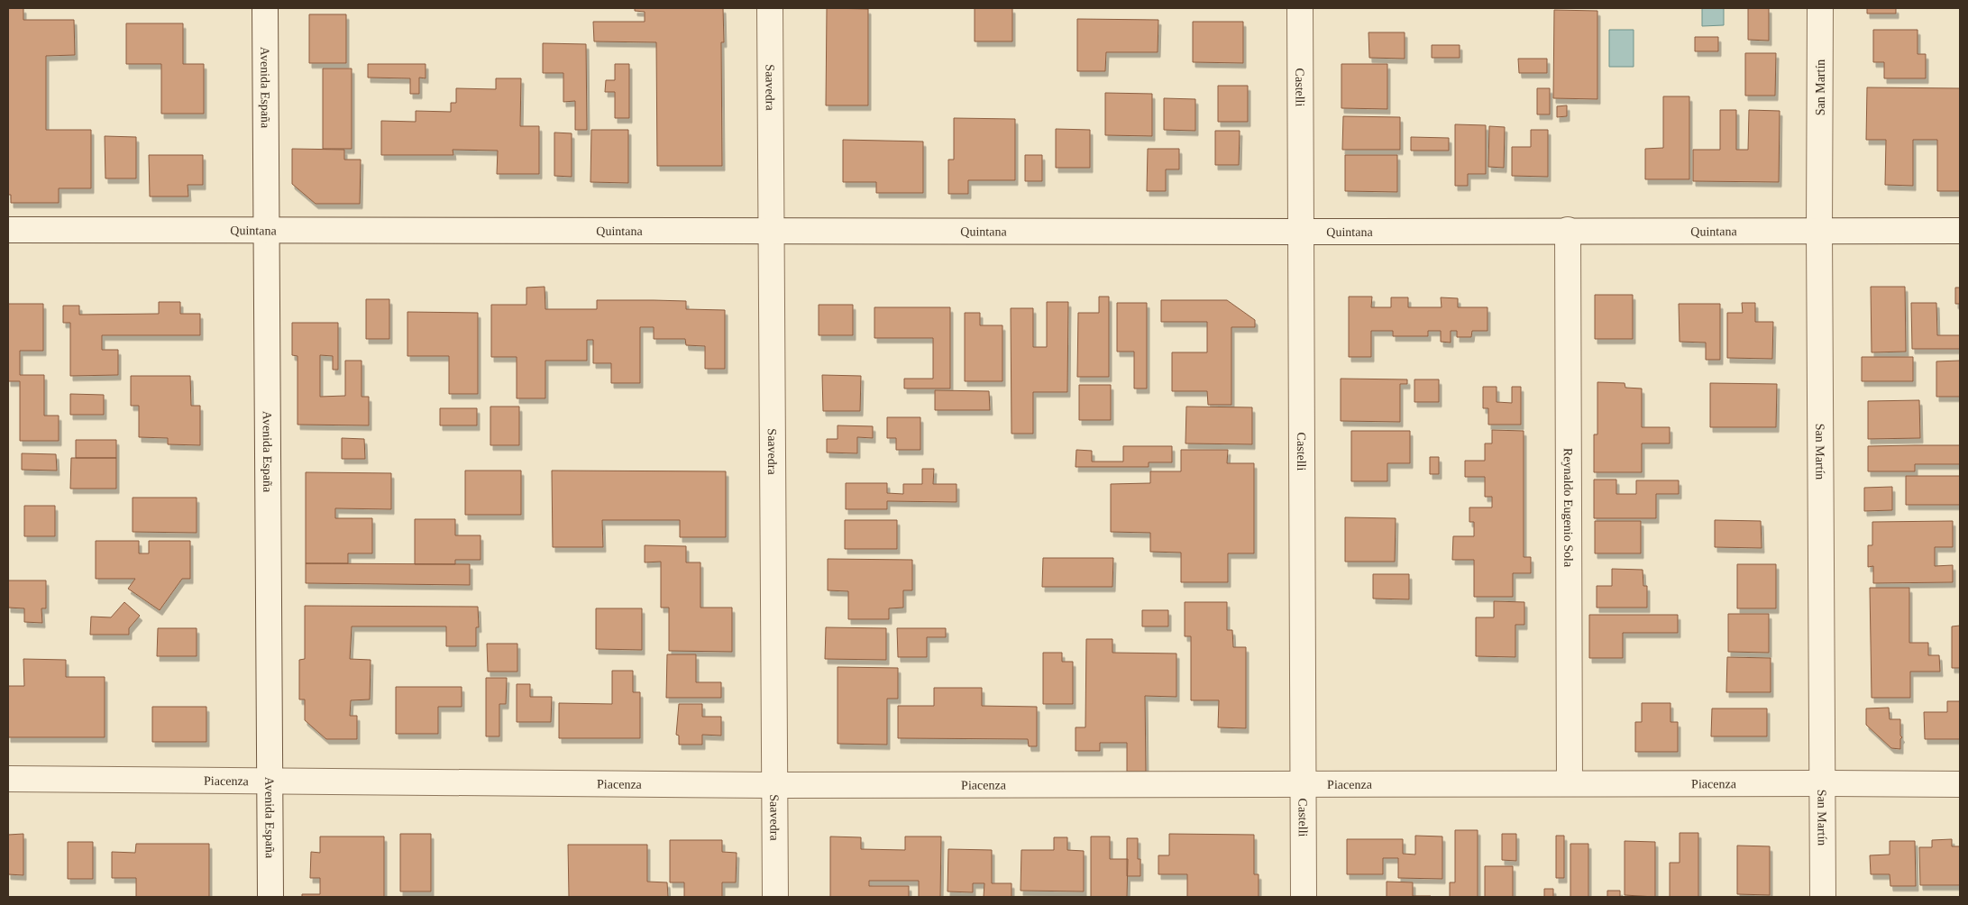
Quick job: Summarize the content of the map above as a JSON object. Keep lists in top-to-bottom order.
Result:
{
  "streets": {
    "street": [
      "Avenida España",
      "Saavedra",
      "Castelli",
      "San Martín",
      "Quintana",
      "Reynaldo Eugenio Sola",
      "Piacenza"
    ]
  },
  "crossings": [
    ["Avenida España", "Quintana"],
    ["Avenida España", "Piacenza"],
    ["Saavedra", "Quintana"],
    ["Saavedra", "Piacenza"],
    ["Castelli", "Quintana"],
    ["Castelli", "Piacenza"],
    ["San Martín", "Quintana"],
    ["San Martín", "Piacenza"],
    ["Quintana", "Reynaldo Eugenio Sola"],
    ["Reynaldo Eugenio Sola", "Piacenza"]
  ]
}
